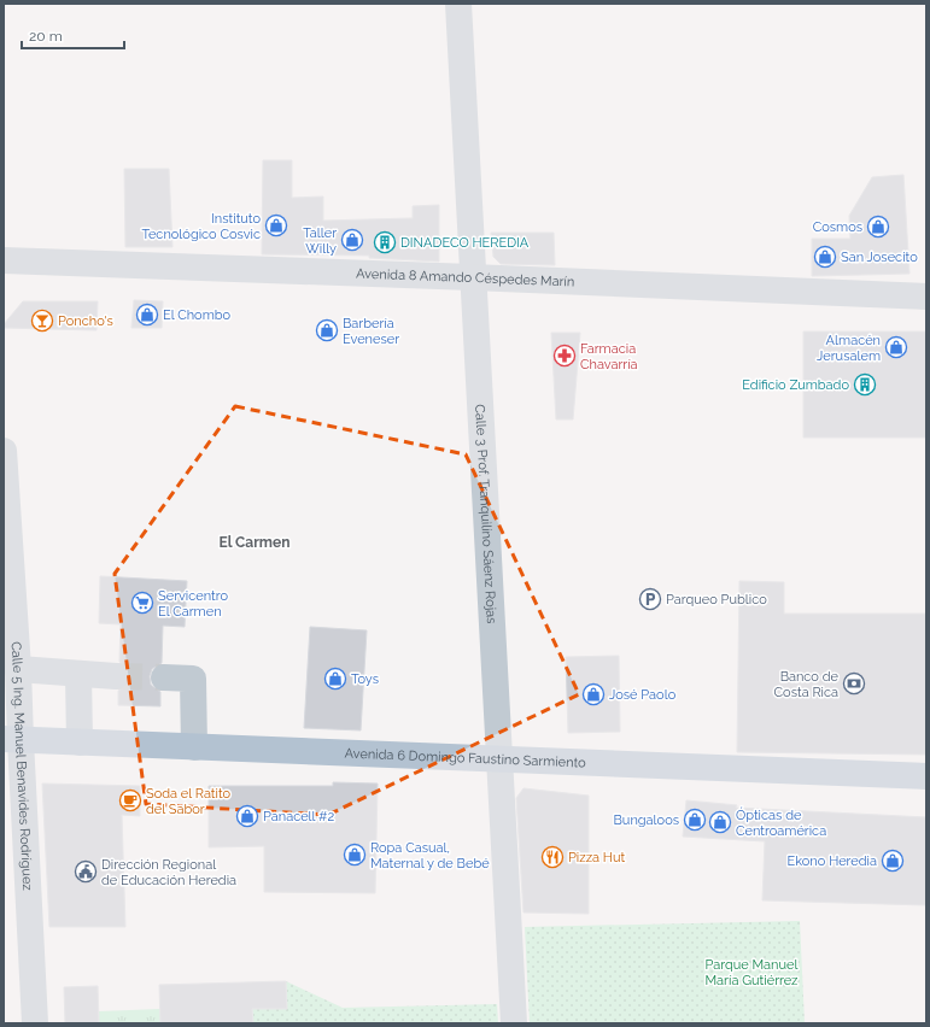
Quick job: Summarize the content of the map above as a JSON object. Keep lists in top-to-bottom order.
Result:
{
  "streets": {
    "main road": ["Avenida 6 Domingo Faustino Sarmiento"],
    "street": ["Avenida 8 Amando Céspedes Marín", "Calle 3 Prof. Tranquilino Sáenz Rojas", "Calle 5 Ing. Manuel Benavides Rodríguez"]
  },
  "crossings": [
    ["Avenida 8 Amando Céspedes Marín", "Calle 3 Prof. Tranquilino Sáenz Rojas"],
    ["Calle 3 Prof. Tranquilino Sáenz Rojas", "Avenida 6 Domingo Faustino Sarmiento"],
    ["Avenida 6 Domingo Faustino Sarmiento", "Calle 5 Ing. Manuel Benavides Rodríguez"]
  ],
  "districts": ["El Carmen"],
  "parks": ["Parque Manuel María Gutiérrez"],
  "places": {
    "shop": [
      "Instituto Tecnológico Cosvic",
      "Cosmos",
      "Taller Willy",
      "San Josecito",
      "El Chombo",
      "Barbería Eveneser",
      "Almacén Jerusalem",
      "Toys",
      "José Paolo",
      "Panacell #2",
      "Bungaloos",
      "Ópticas de Centroamérica",
      "Ropa Casual, Maternal y de Bebé",
      "Ekono Heredia"
    ],
    "building": ["DINADECO HEREDIA", "Edificio Zumbado"],
    "bar": ["Poncho's"],
    "pharmacy": ["Farmacia Chavarría"],
    "parking": ["Parqueo Publico"],
    "supermarket": ["Servicentro El Carmen"],
    "bank": ["Banco de Costa Rica"],
    "cafe": ["Soda el Ratito del Sabor"],
    "restaurant": ["Pizza Hut"],
    "public building": ["Dirección Regional de Educación Heredia"]
  },
  "scale_bar": "20 m"
}
